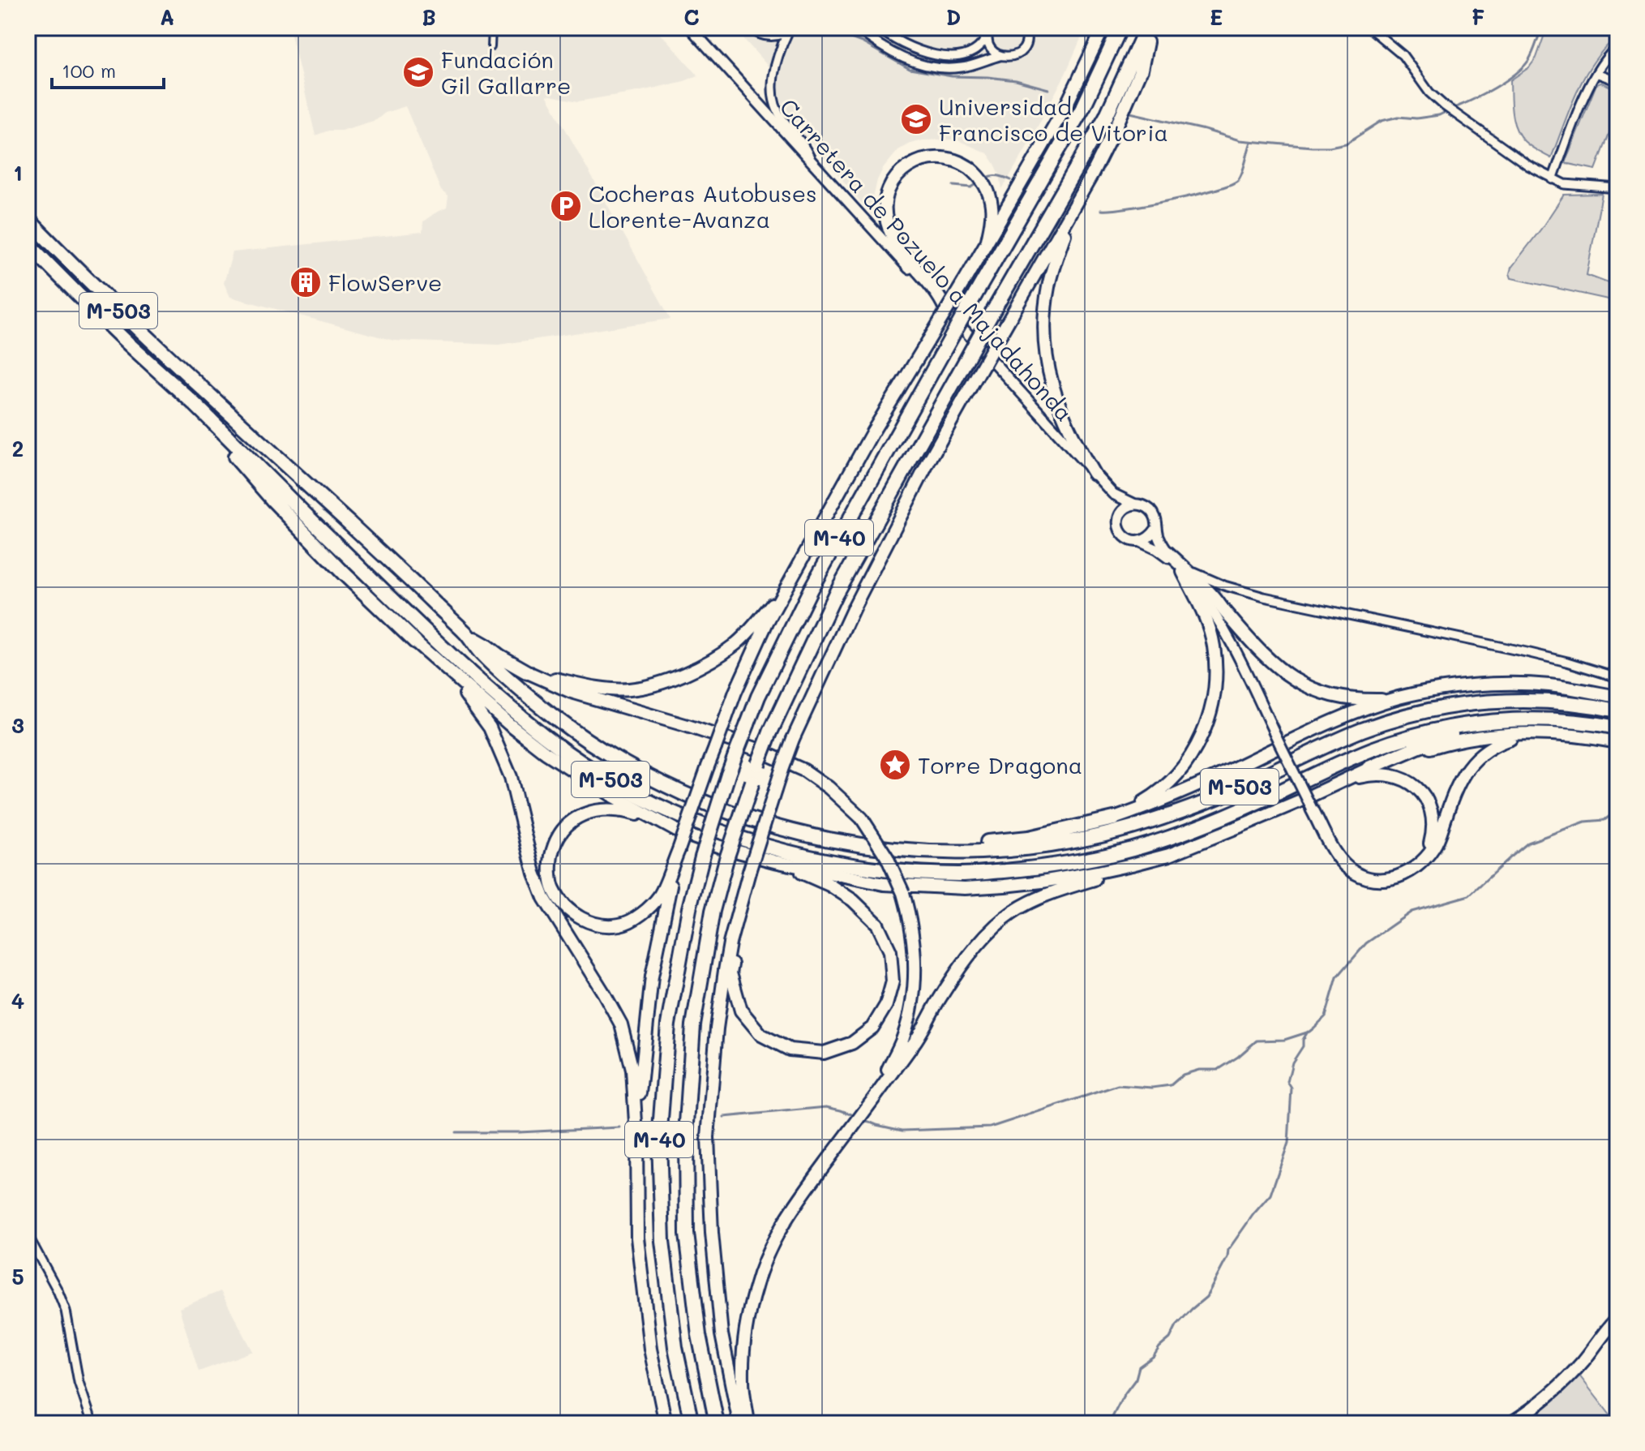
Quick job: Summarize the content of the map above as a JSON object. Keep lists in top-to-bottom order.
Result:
{
  "streets": {
    "highway": ["M-503", "M-40"],
    "street": ["Carretera de Pozuelo a Majadahonda"]
  },
  "places": {
    "school or university": ["Fundación Gil Gallarre", "Universidad Francisco de Vitoria"],
    "parking": ["Cocheras Autobuses Llorente-Avanza"],
    "building": ["FlowServe"],
    "place": ["Torre Dragona"]
  },
  "scale_bar": "100 m",
  "grid": {
    "columns": [
      "A",
      "B",
      "C",
      "D",
      "E",
      "F"
    ],
    "rows": [
      "1",
      "2",
      "3",
      "4",
      "5"
    ]
  }
}
